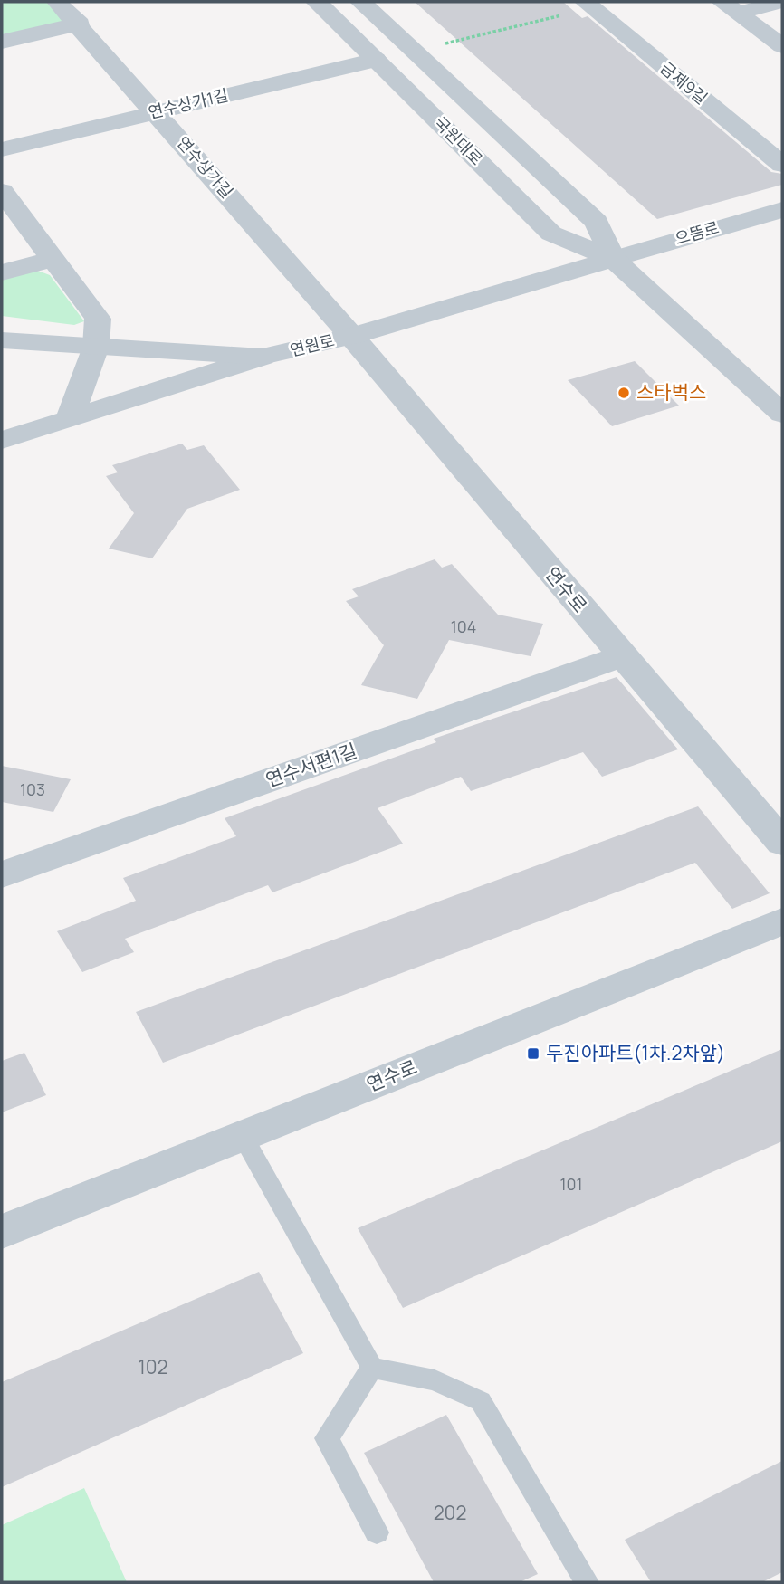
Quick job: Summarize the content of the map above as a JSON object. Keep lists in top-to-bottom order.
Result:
{
  "streets": {
    "street": [
      "금제9길",
      "연수상가1길",
      "국원대로",
      "연수상가길",
      "으뜸로",
      "연원로",
      "연수로",
      "연수서편1길"
    ]
  },
  "crossings": [
    ["연수상가1길", "국원대로"],
    ["연수상가1길", "연수상가길"],
    ["국원대로", "으뜸로"],
    ["국원대로", "연원로"],
    ["연수상가길", "연원로"],
    ["연수상가길", "연수로"],
    ["으뜸로", "연원로"],
    ["연원로", "연수로"],
    ["연수로", "연수서편1길"]
  ],
  "places": {
    "other": ["스타벅스"],
    "transit": ["두진아파트(1차.2차앞)"]
  },
  "house_numbers": [
    "104",
    "103",
    "101",
    "102",
    "202"
  ]
}
